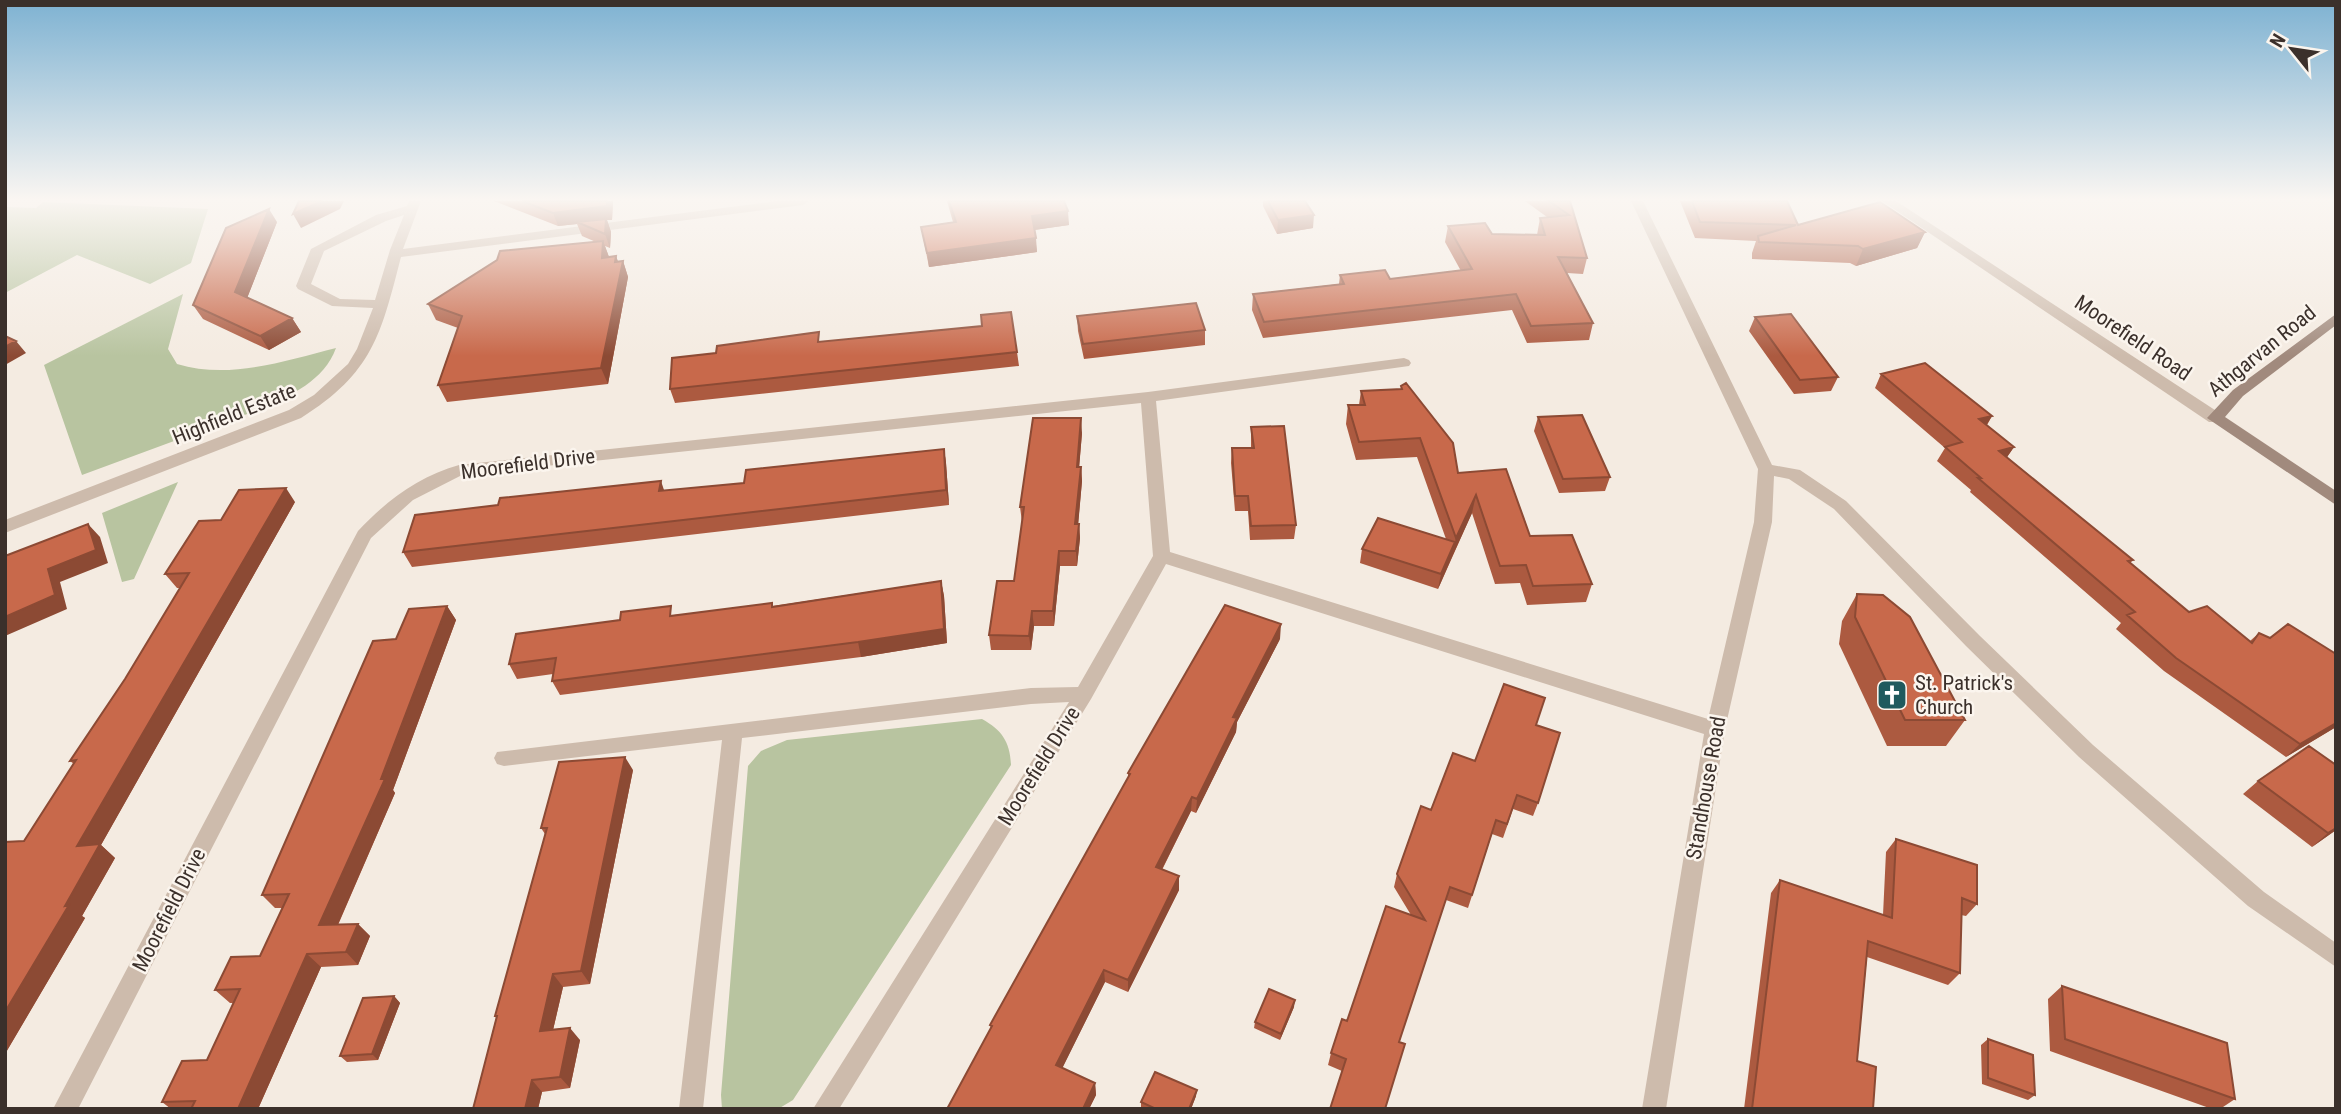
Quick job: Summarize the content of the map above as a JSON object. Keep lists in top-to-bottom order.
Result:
{
  "streets": {
    "main road": ["Athgarvan Road"],
    "street": [
      "Moorefield Road",
      "Highfield Estate",
      "Moorefield Drive",
      "Standhouse Road"
    ]
  },
  "crossings": [
    ["Moorefield Road", "Athgarvan Road"]
  ],
  "places": {
    "church": ["St. Patrick's Church"]
  },
  "north": "top left"
}
